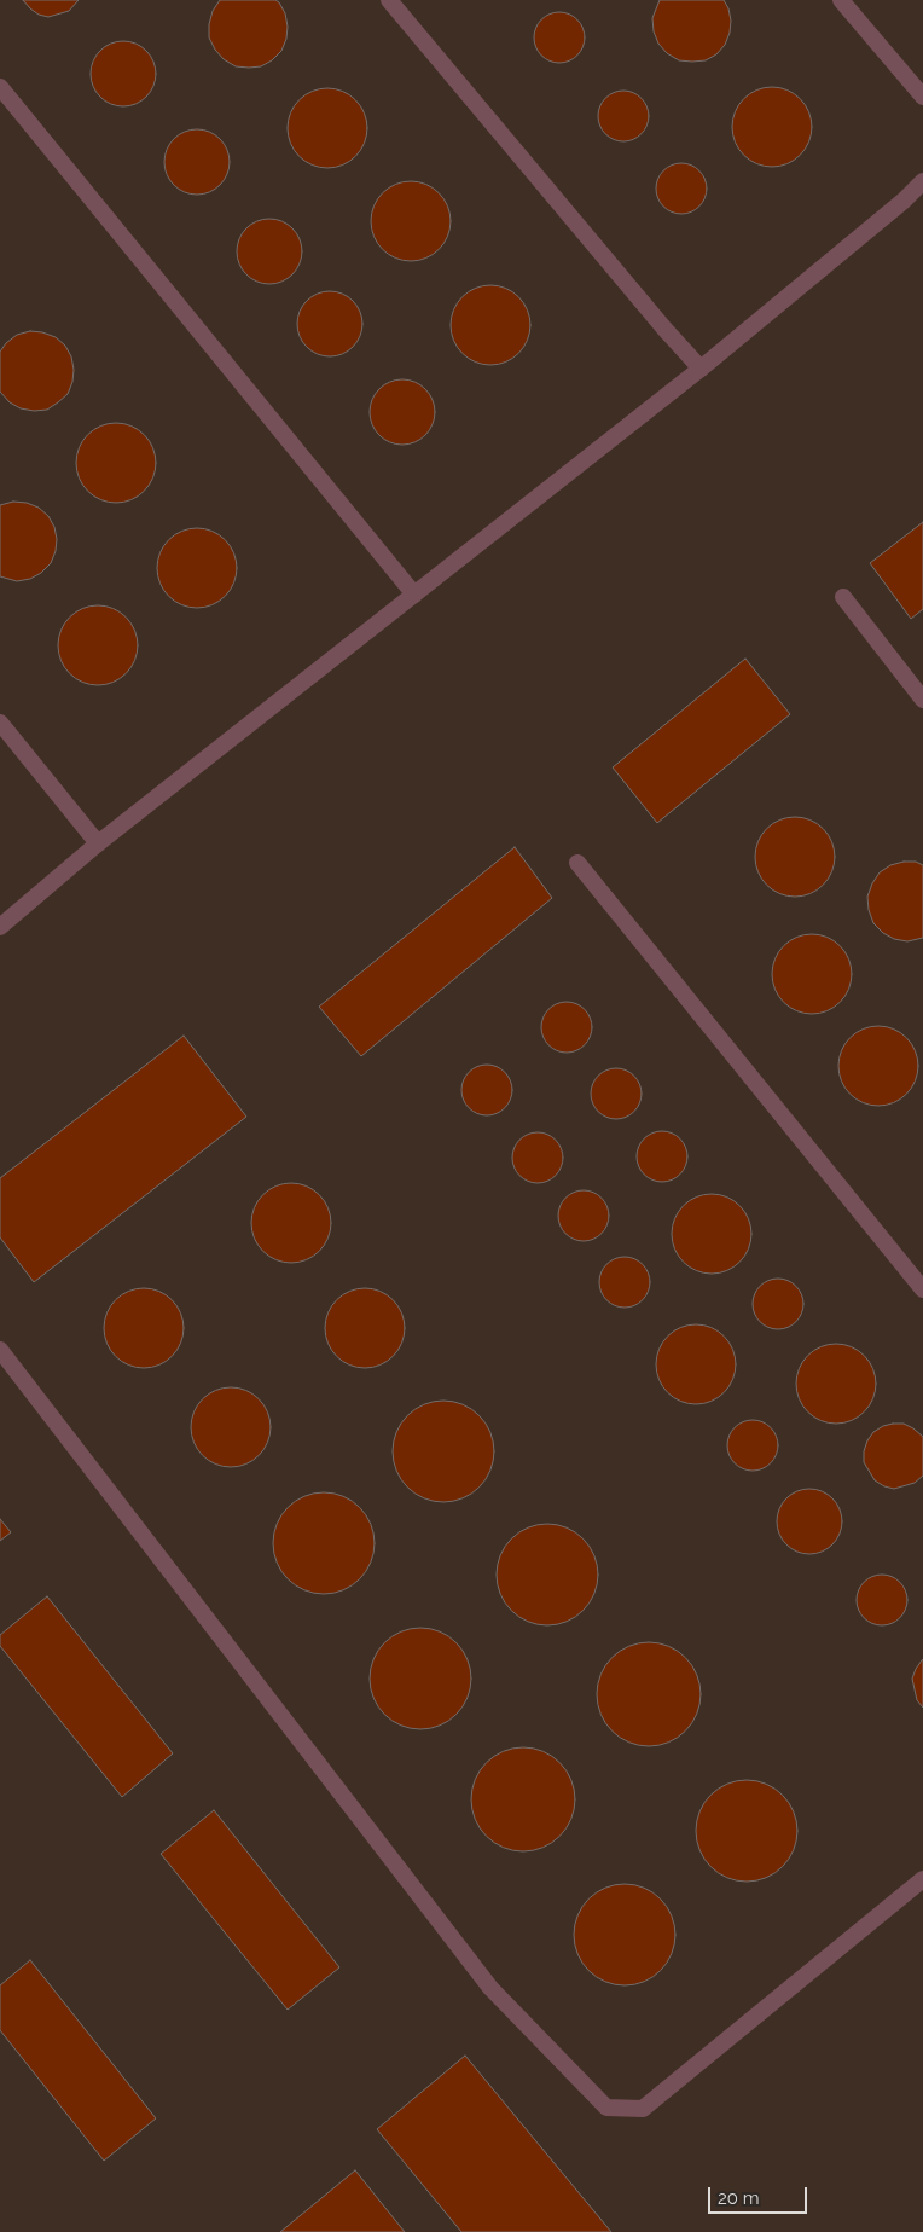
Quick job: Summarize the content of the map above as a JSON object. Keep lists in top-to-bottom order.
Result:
{
  "scale_bar": "20 m"
}
